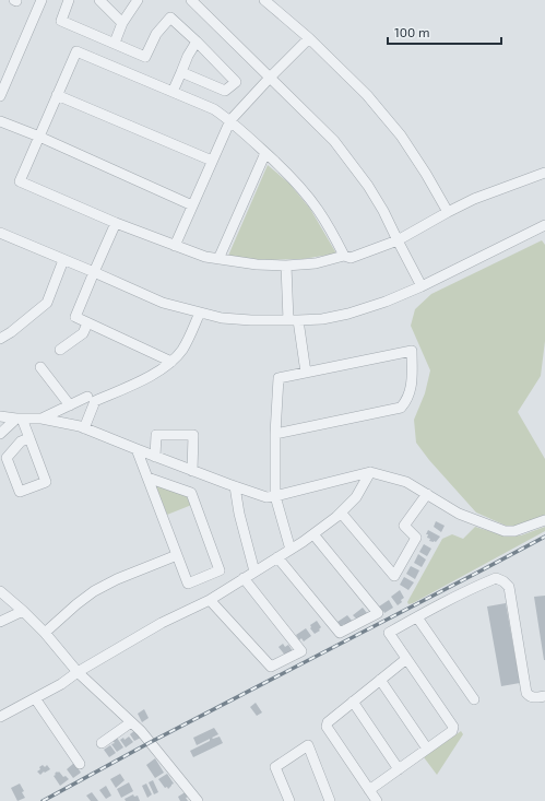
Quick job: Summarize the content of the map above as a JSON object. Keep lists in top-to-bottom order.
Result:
{
  "scale_bar": "100 m"
}
